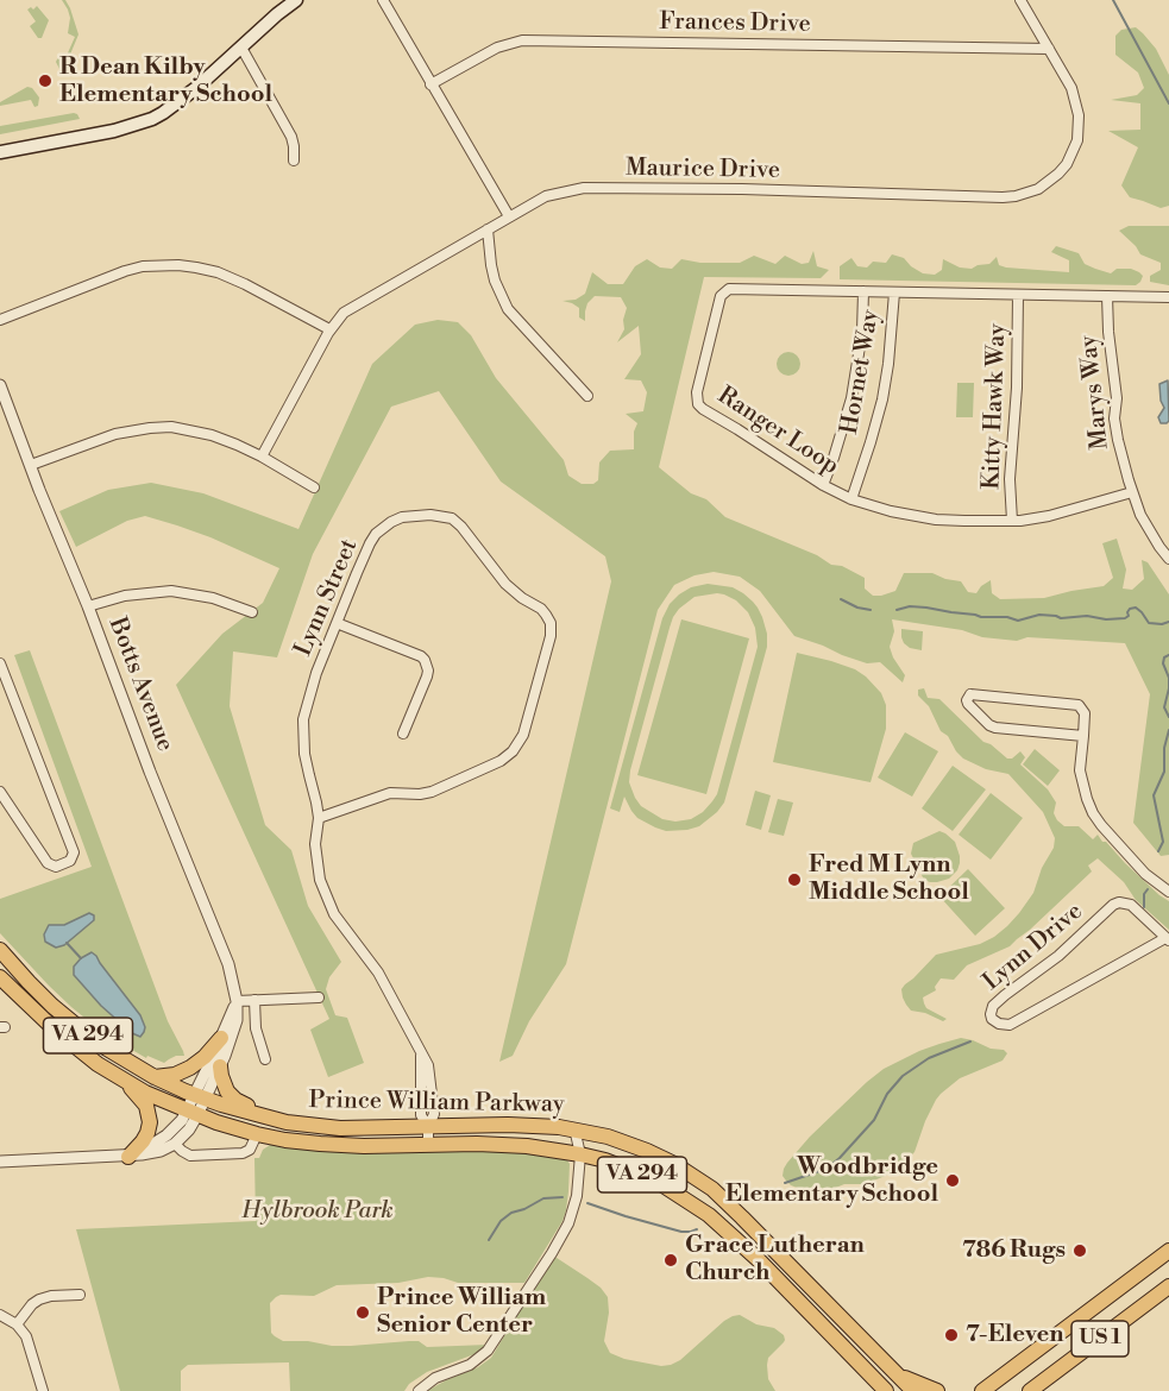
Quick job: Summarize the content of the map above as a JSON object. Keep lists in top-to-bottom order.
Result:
{
  "streets": {
    "main road": ["VA 294", "Prince William Parkway", "US 1"],
    "street": [
      "Frances Drive",
      "Maurice Drive",
      "Hornet Way",
      "Marys Way",
      "Kitty Hawk Way",
      "Ranger Loop",
      "Lynn Street",
      "Botts Avenue",
      "Lynn Drive"
    ]
  },
  "crossings": [
    ["Frances Drive", "Maurice Drive"],
    ["Hornet Way", "Ranger Loop"],
    ["Marys Way", "Ranger Loop"],
    ["Kitty Hawk Way", "Ranger Loop"],
    ["Lynn Street", "Prince William Parkway"],
    ["Botts Avenue", "Prince William Parkway"]
  ],
  "parks": ["Hylbrook Park"],
  "places": [
    "R Dean Kilby Elementary School",
    "Fred M Lynn Middle School",
    "Woodbridge Elementary School",
    "786 Rugs",
    "Grace Lutheran Church",
    "Prince William Senior Center",
    "7-Eleven"
  ]
}
